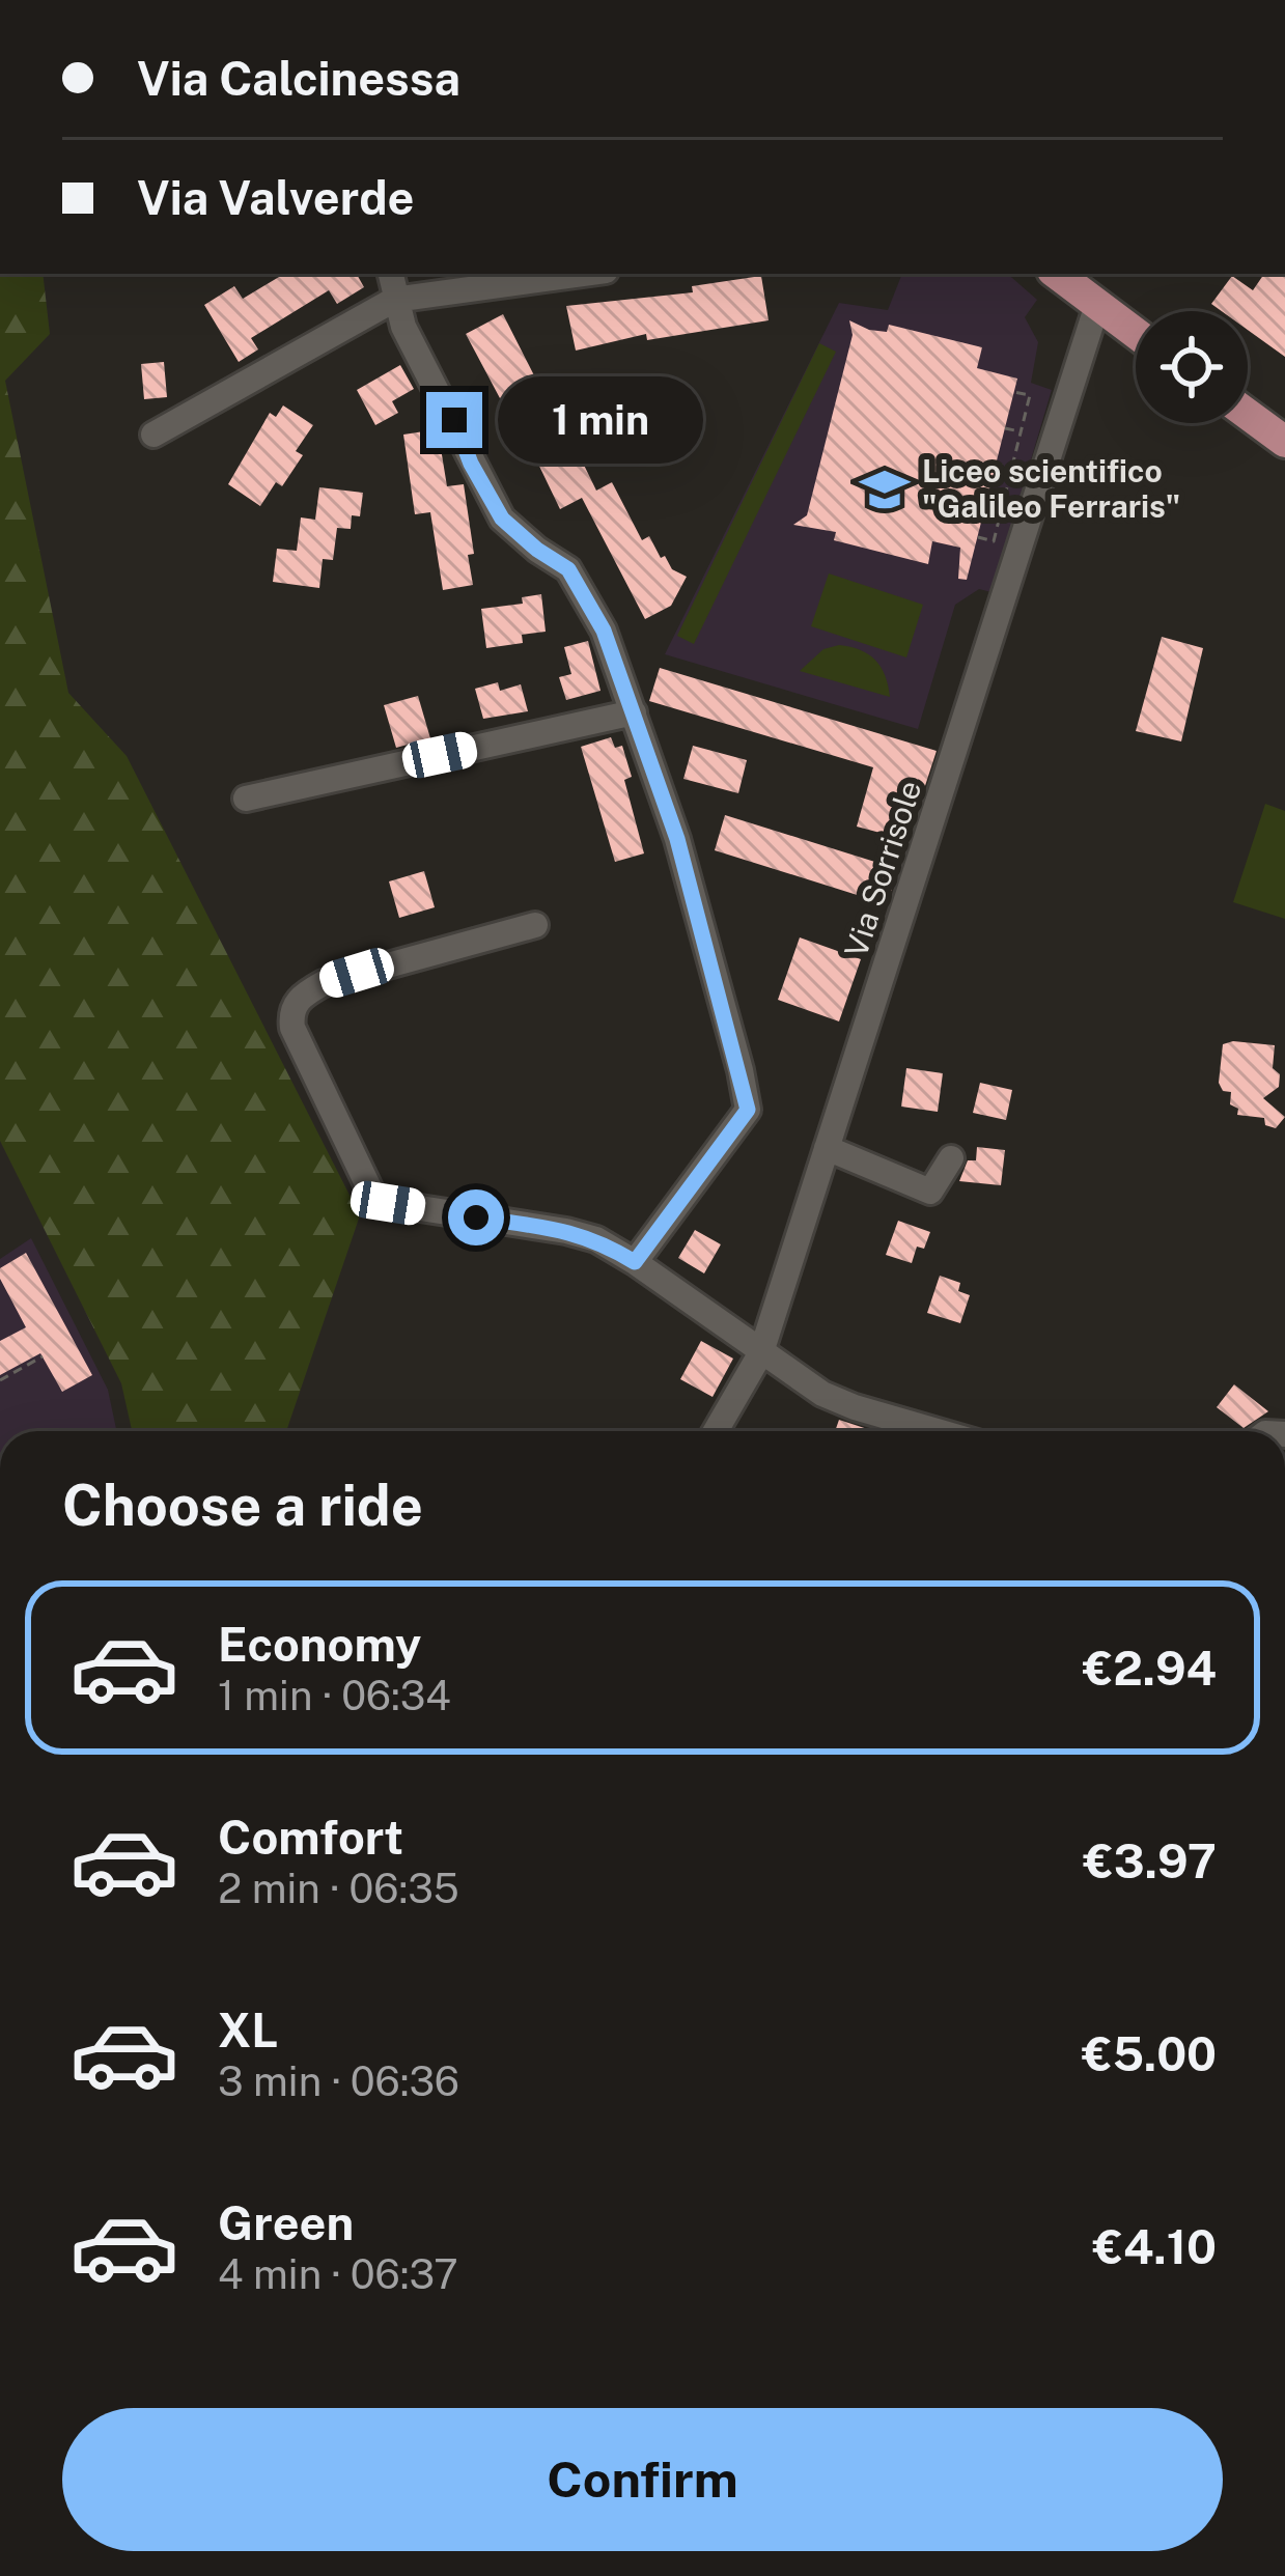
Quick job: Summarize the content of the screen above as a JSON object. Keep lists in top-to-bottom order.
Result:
{
  "streets": {
    "street": ["Via Sorrisole"]
  },
  "places": {
    "school or university": ["Liceo scientifico \"Galileo Ferraris\""]
  },
  "page": {
    "banner": ["Via Calcinessa", "Via Valverde"],
    "bubble": "1 min",
    "heading": "Choose a ride",
    "list": [
      {
        "name": "Economy",
        "note": "1 min · 06:34",
        "value": "€2.94"
      },
      {
        "name": "Comfort",
        "note": "2 min · 06:35",
        "value": "€3.97"
      },
      {
        "name": "XL",
        "note": "3 min · 06:36",
        "value": "€5.00"
      },
      {
        "name": "Green",
        "note": "4 min · 06:37",
        "value": "€4.10"
      }
    ],
    "buttons": "Confirm"
  }
}
